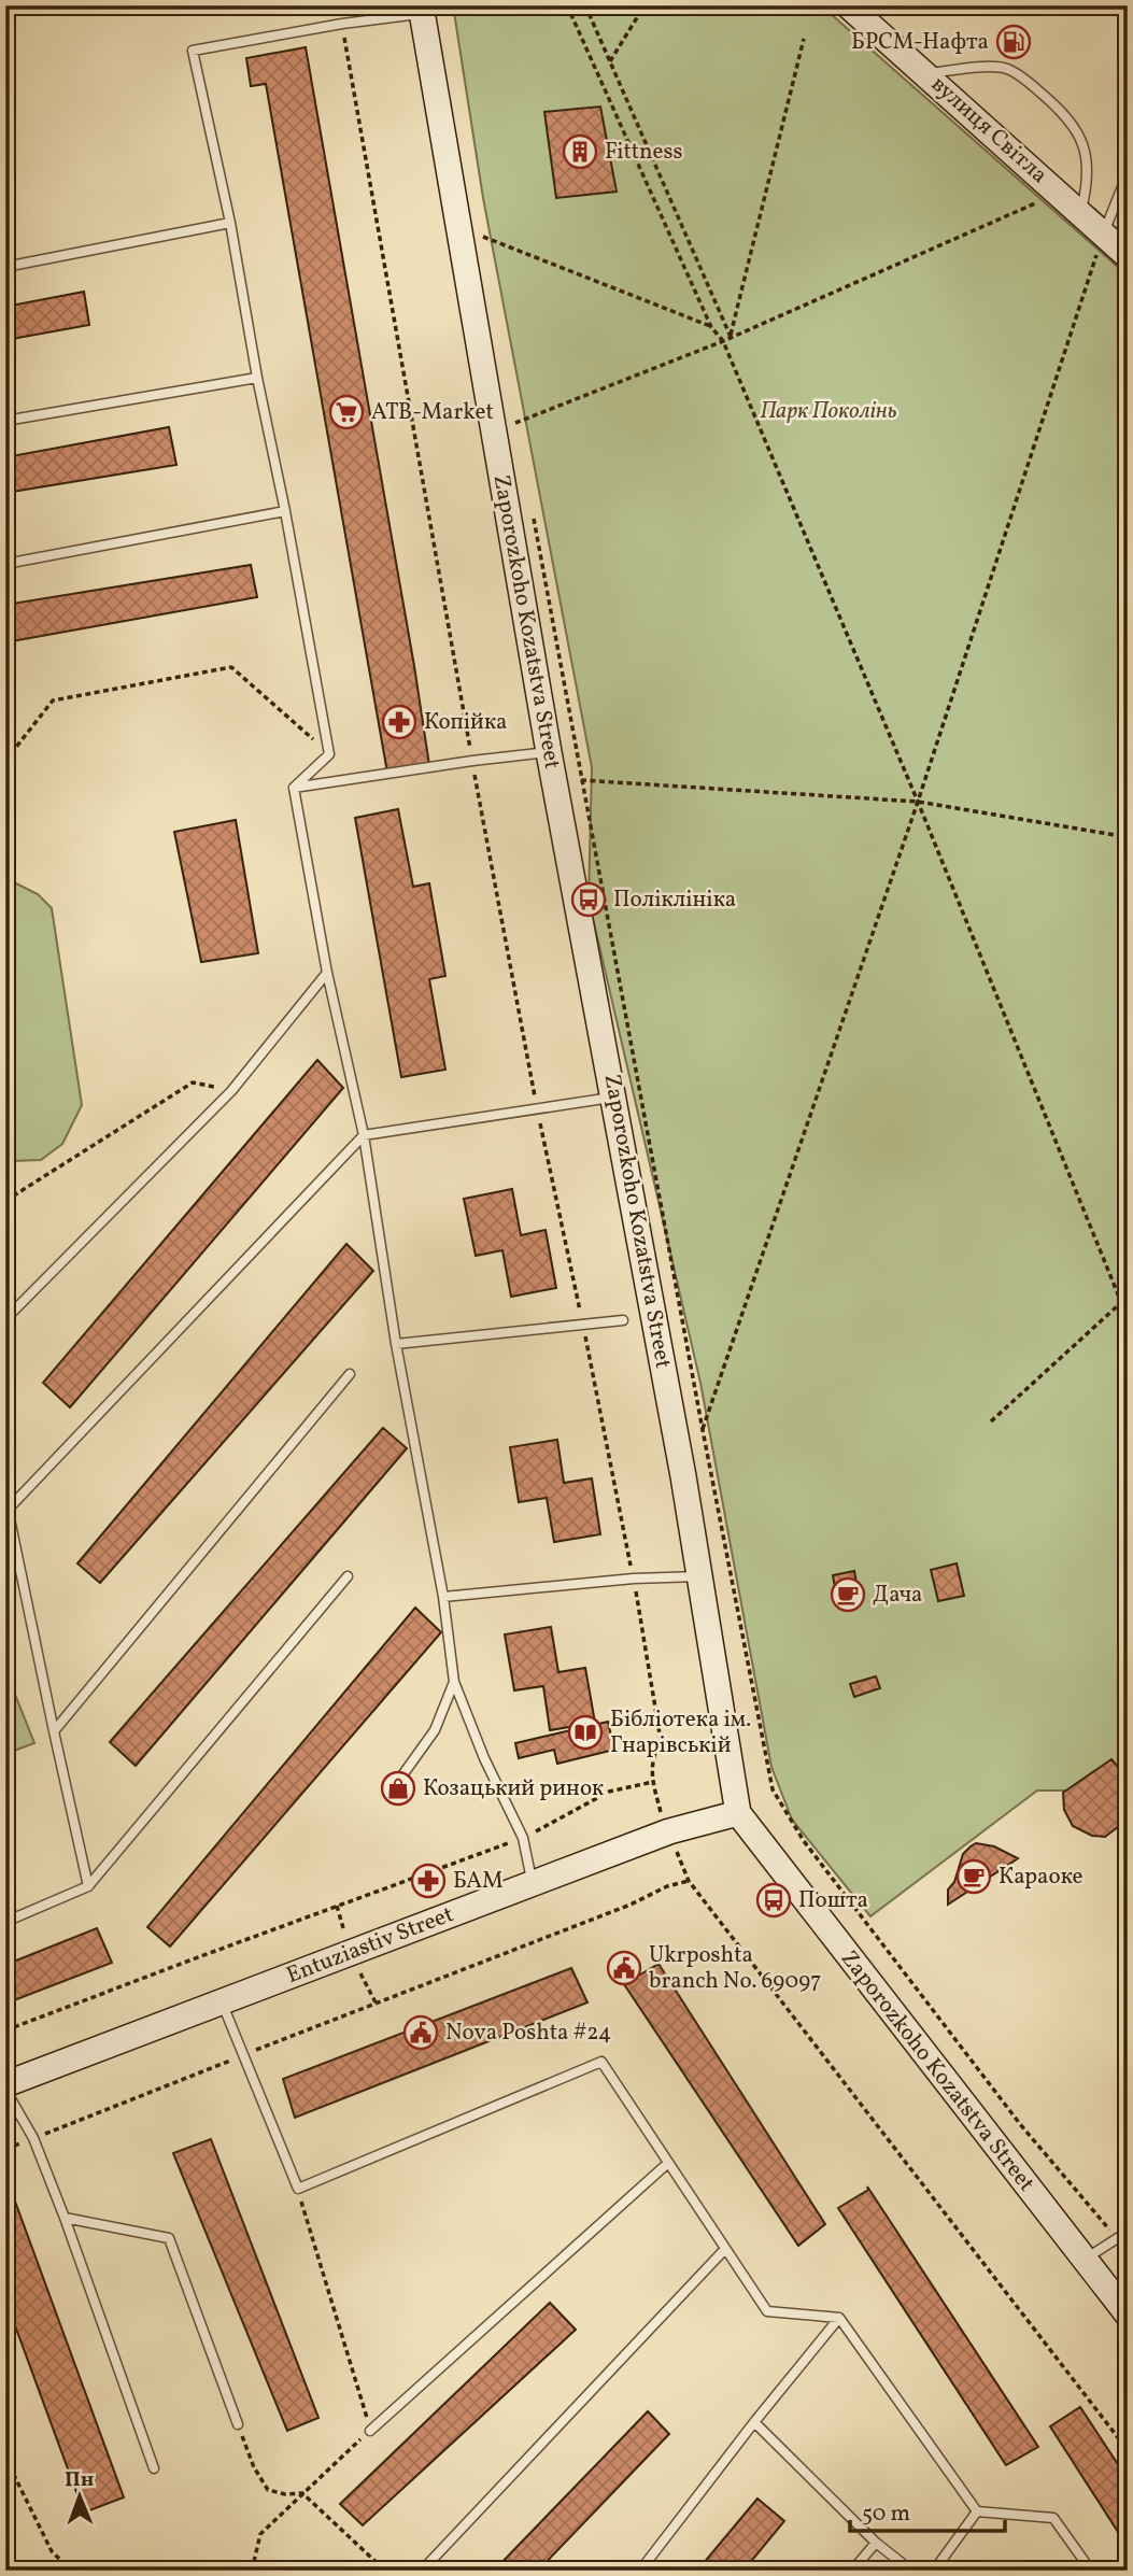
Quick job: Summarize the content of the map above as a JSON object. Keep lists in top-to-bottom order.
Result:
{
  "streets": {
    "street": ["вулиця Світла", "Zaporozkoho Kozatstva Street", "Entuziastiv Street"]
  },
  "crossings": [
    ["Zaporozkoho Kozatstva Street", "Entuziastiv Street"]
  ],
  "parks": ["Парк Поколінь"],
  "places": {
    "fuel station": ["БРСМ-Нафта"],
    "building": ["Fittness"],
    "supermarket": ["ATB-Market"],
    "pharmacy": ["Копійка", "БАМ"],
    "bus stop": ["Поліклініка", "Пошта"],
    "cafe": ["Дача", "Караоке"],
    "library": ["Бібліотека ім. Гнарівській"],
    "shop": ["Козацький ринок"],
    "public building": ["Ukrposhta branch No. 69097", "Nova Poshta #24"]
  },
  "scale_bar": "50 m",
  "north": "top"
}
